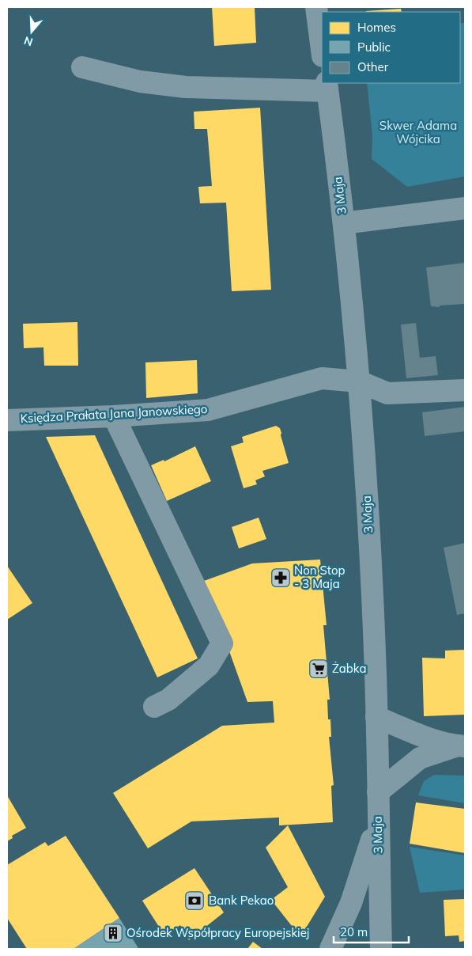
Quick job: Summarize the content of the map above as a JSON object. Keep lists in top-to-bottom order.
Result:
{
  "streets": {
    "street": ["3 Maja", "Księdza Prałata Jana Janowskiego"]
  },
  "crossings": [
    ["3 Maja", "Księdza Prałata Jana Janowskiego"]
  ],
  "parks": ["Skwer Adama Wójcika"],
  "places": {
    "pharmacy": ["Non Stop - 3 Maja"],
    "supermarket": ["Żabka"],
    "bank": ["Bank Pekao"],
    "building": ["Ośrodek Współpracy Europejskiej"]
  },
  "legend": ["Homes", "Public", "Other"],
  "scale_bar": "20 m",
  "north": "bottom"
}
